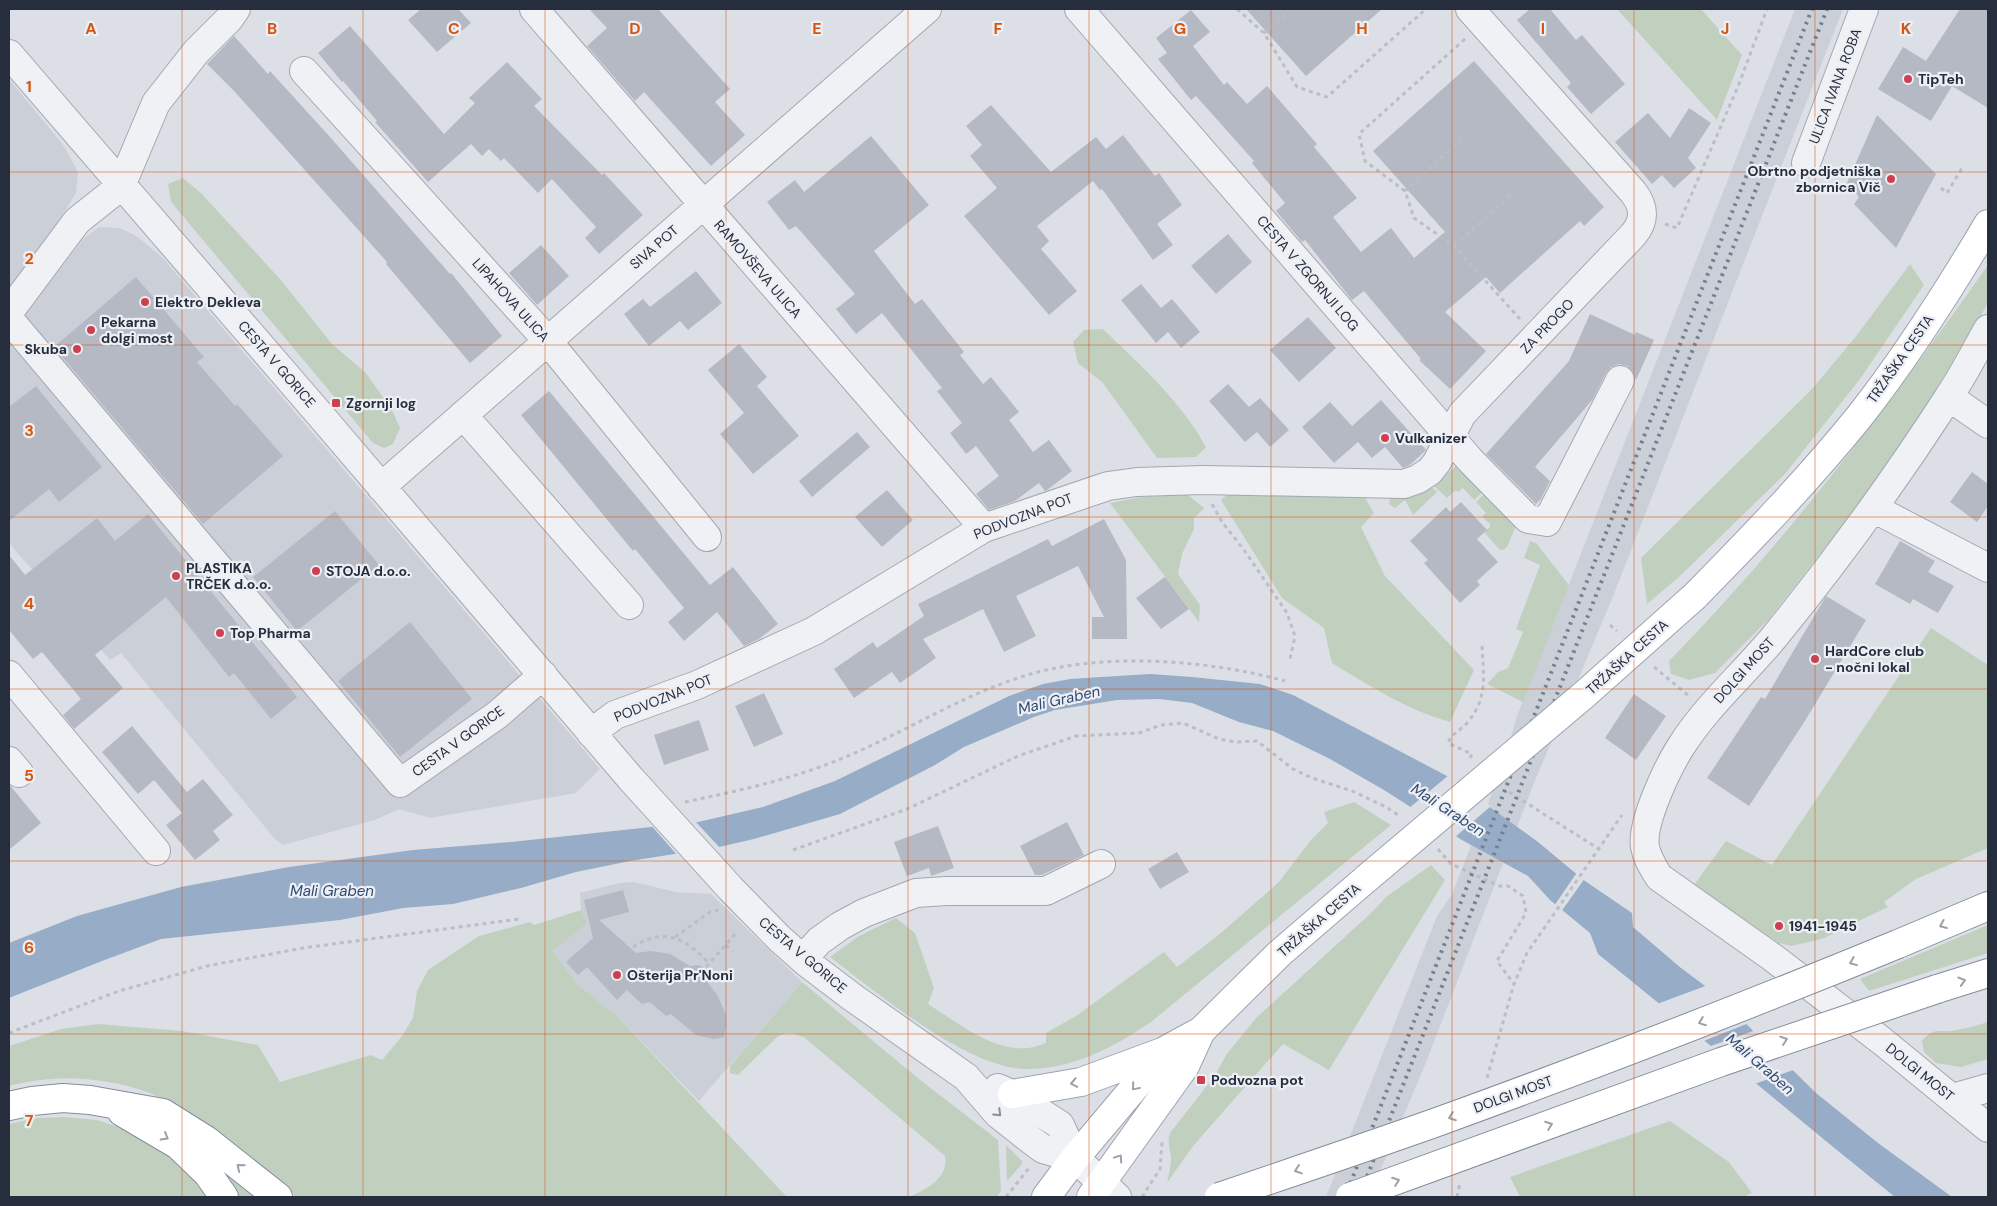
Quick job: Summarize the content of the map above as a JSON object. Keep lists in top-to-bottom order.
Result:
{
  "streets": {
    "main road": ["TRŽAŠKA CESTA", "DOLGI MOST"],
    "street": [
      "ULICA IVANA ROBA",
      "SIVA POT",
      "RAMOVŠEVA ULICA",
      "CESTA V ZGORNJI LOG",
      "LIPAHOVA ULICA",
      "ZA PROGO",
      "CESTA V GORICE",
      "PODVOZNA POT"
    ]
  },
  "crossings": [
    ["SIVA POT", "RAMOVŠEVA ULICA"],
    ["SIVA POT", "LIPAHOVA ULICA"],
    ["SIVA POT", "CESTA V GORICE"],
    ["RAMOVŠEVA ULICA", "PODVOZNA POT"],
    ["CESTA V ZGORNJI LOG", "ZA PROGO"],
    ["CESTA V ZGORNJI LOG", "PODVOZNA POT"],
    ["ZA PROGO", "PODVOZNA POT"],
    ["TRŽAŠKA CESTA", "CESTA V GORICE"],
    ["CESTA V GORICE", "PODVOZNA POT"]
  ],
  "one_way": ["DOLGI MOST"],
  "water": ["Mali Graben"],
  "places": {
    "other": [
      "TipTeh",
      "Obrtno podjetniška zbornica Vič",
      "Elektro Dekleva",
      "Pekarna dolgi most",
      "Skuba",
      "Vulkanizer",
      "STOJA d.o.o.",
      "PLASTIKA TRČEK d.o.o.",
      "Top Pharma",
      "HardCore club - nočni lokal",
      "1941-1945",
      "Ošterija Pr'Noni"
    ],
    "transit": ["Zgornji log", "Podvozna pot"]
  },
  "grid": {
    "columns": [
      "A",
      "B",
      "C",
      "D",
      "E",
      "F",
      "G",
      "H",
      "I",
      "J",
      "K"
    ],
    "rows": [
      "1",
      "2",
      "3",
      "4",
      "5",
      "6",
      "7"
    ]
  }
}
